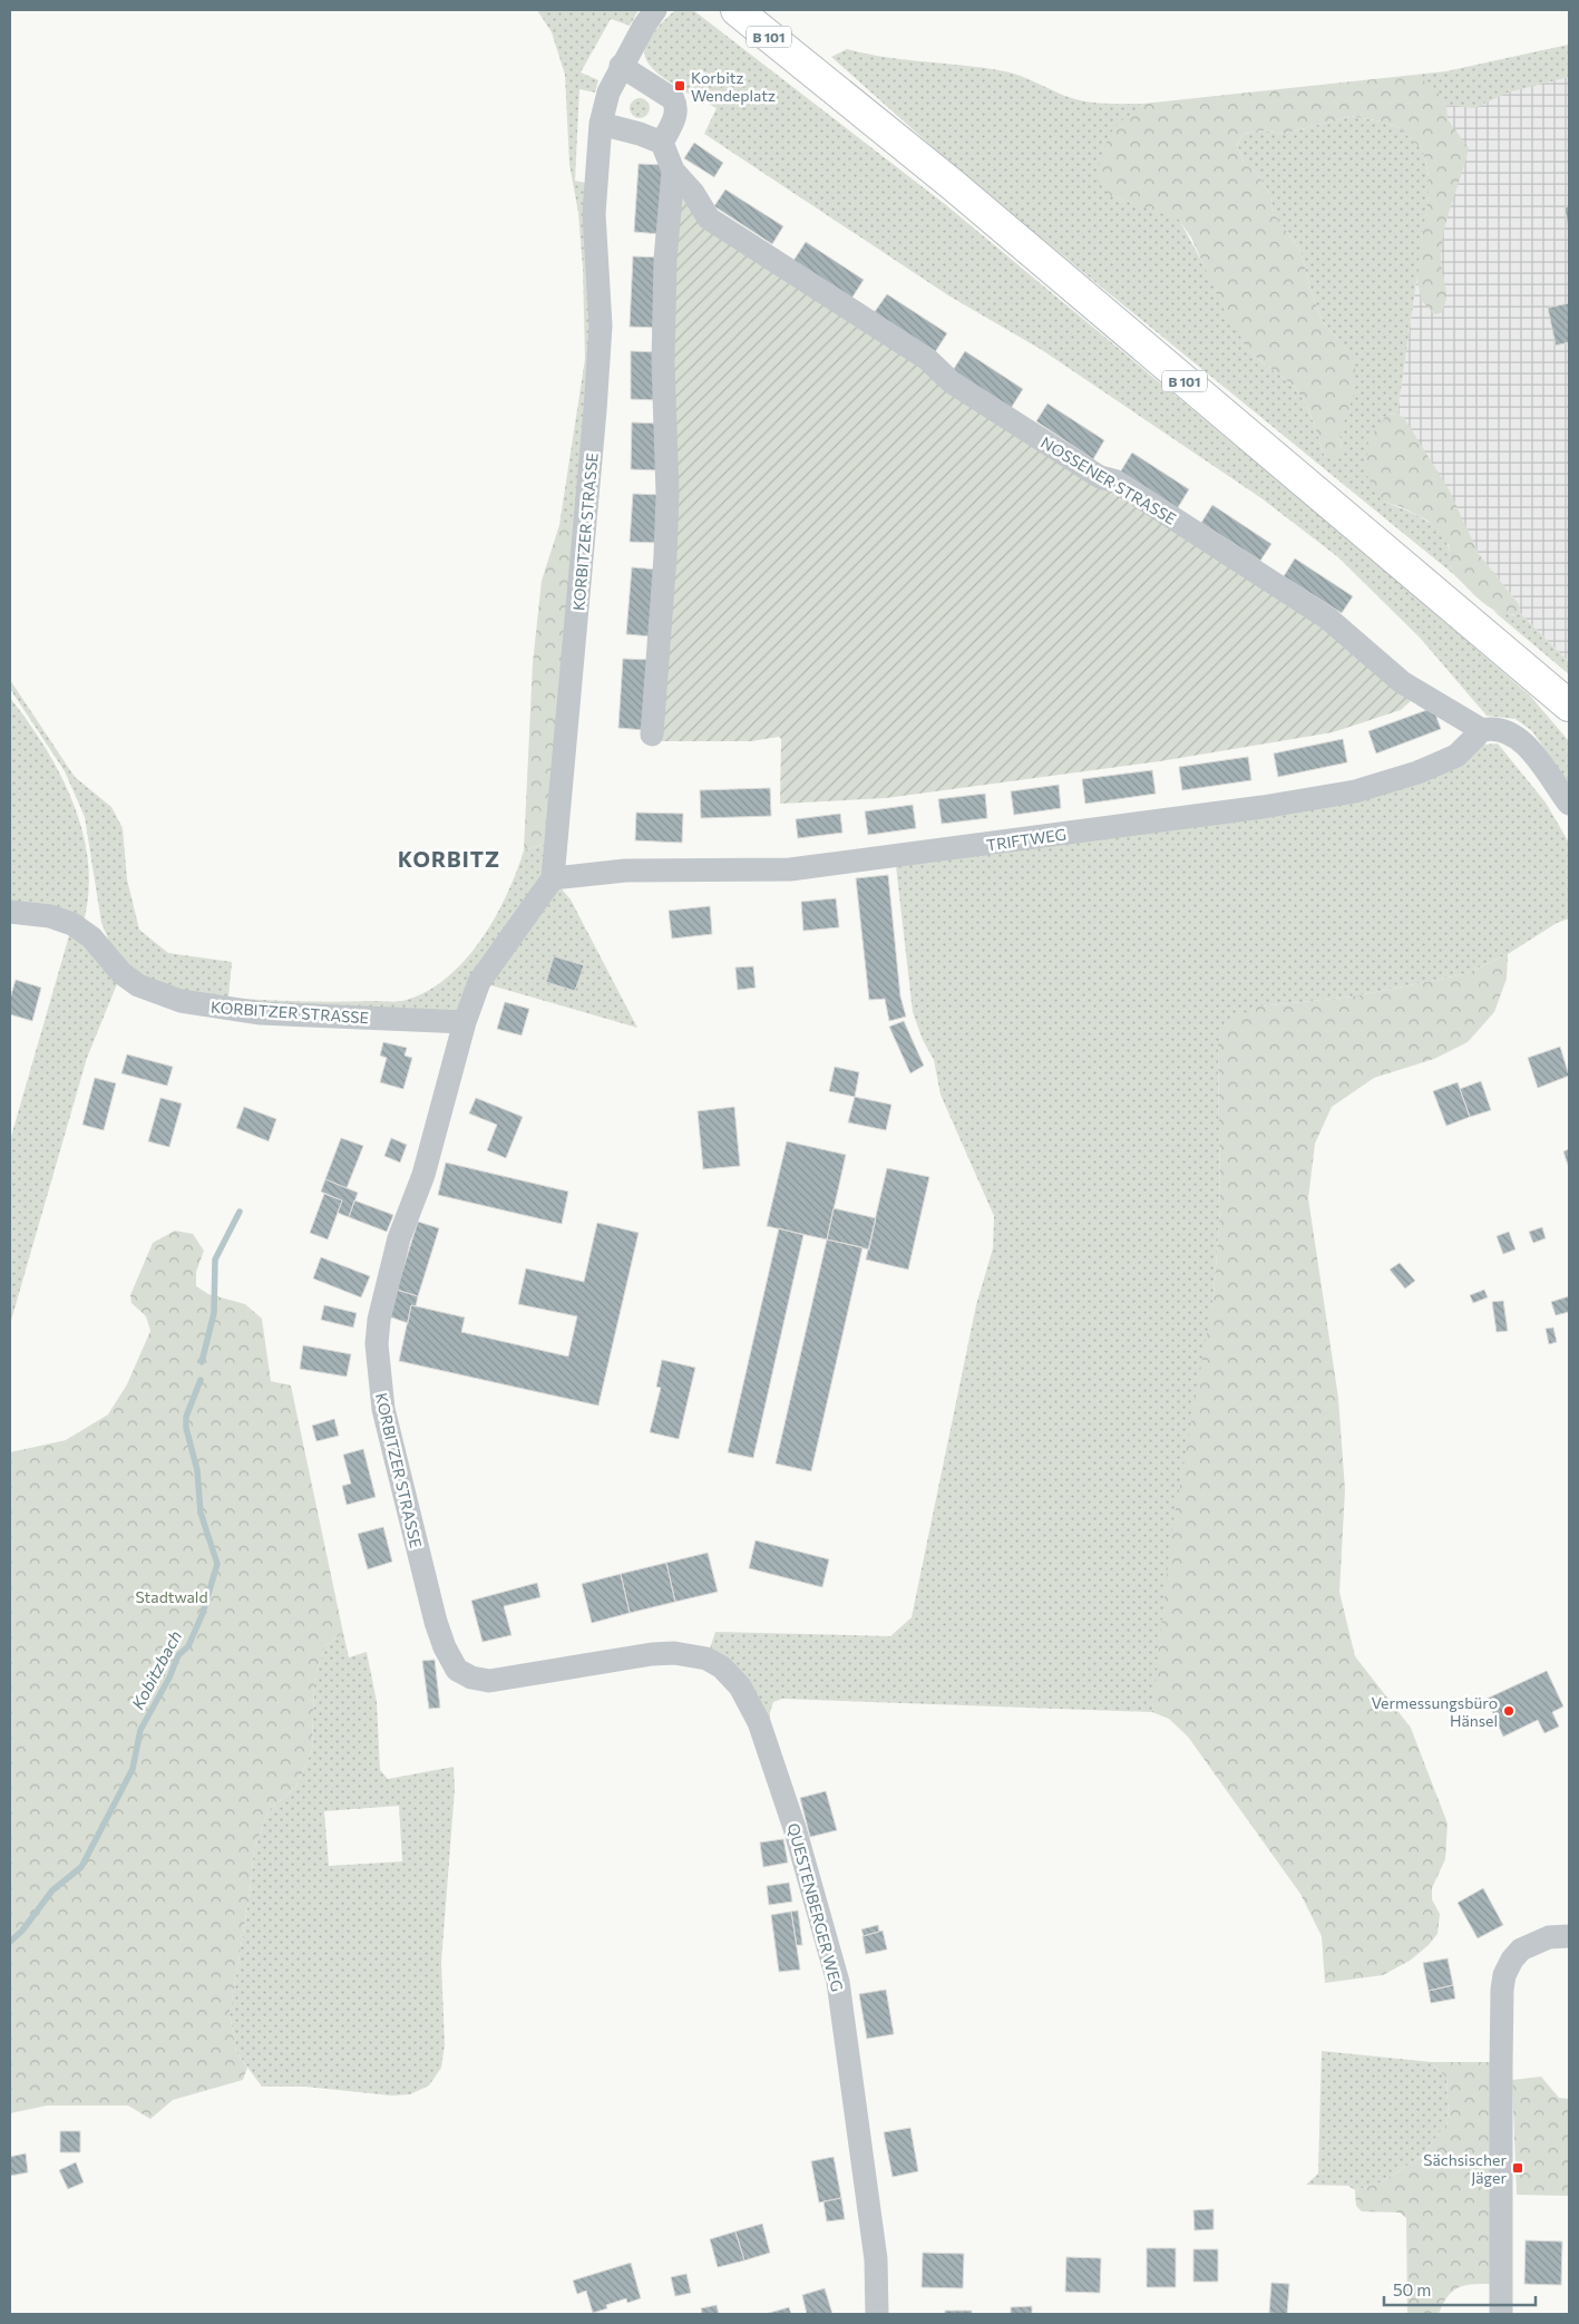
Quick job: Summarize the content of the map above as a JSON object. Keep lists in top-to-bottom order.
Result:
{
  "streets": {
    "main road": ["B 101"],
    "street": [
      "NOSSENER STRASSE",
      "KORBITZER STRASSE",
      "TRIFTWEG",
      "QUESTENBERGER WEG"
    ]
  },
  "crossings": [
    ["NOSSENER STRASSE", "TRIFTWEG"],
    ["KORBITZER STRASSE", "TRIFTWEG"],
    ["KORBITZER STRASSE", "QUESTENBERGER WEG"]
  ],
  "districts": ["KORBITZ"],
  "water": ["Kobitzbach"],
  "parks": ["Stadtwald"],
  "places": {
    "transit": ["Korbitz Wendeplatz", "Sächsischer Jäger"],
    "other": ["Vermessungsbüro Hänsel"]
  },
  "scale_bar": "50 m"
}
